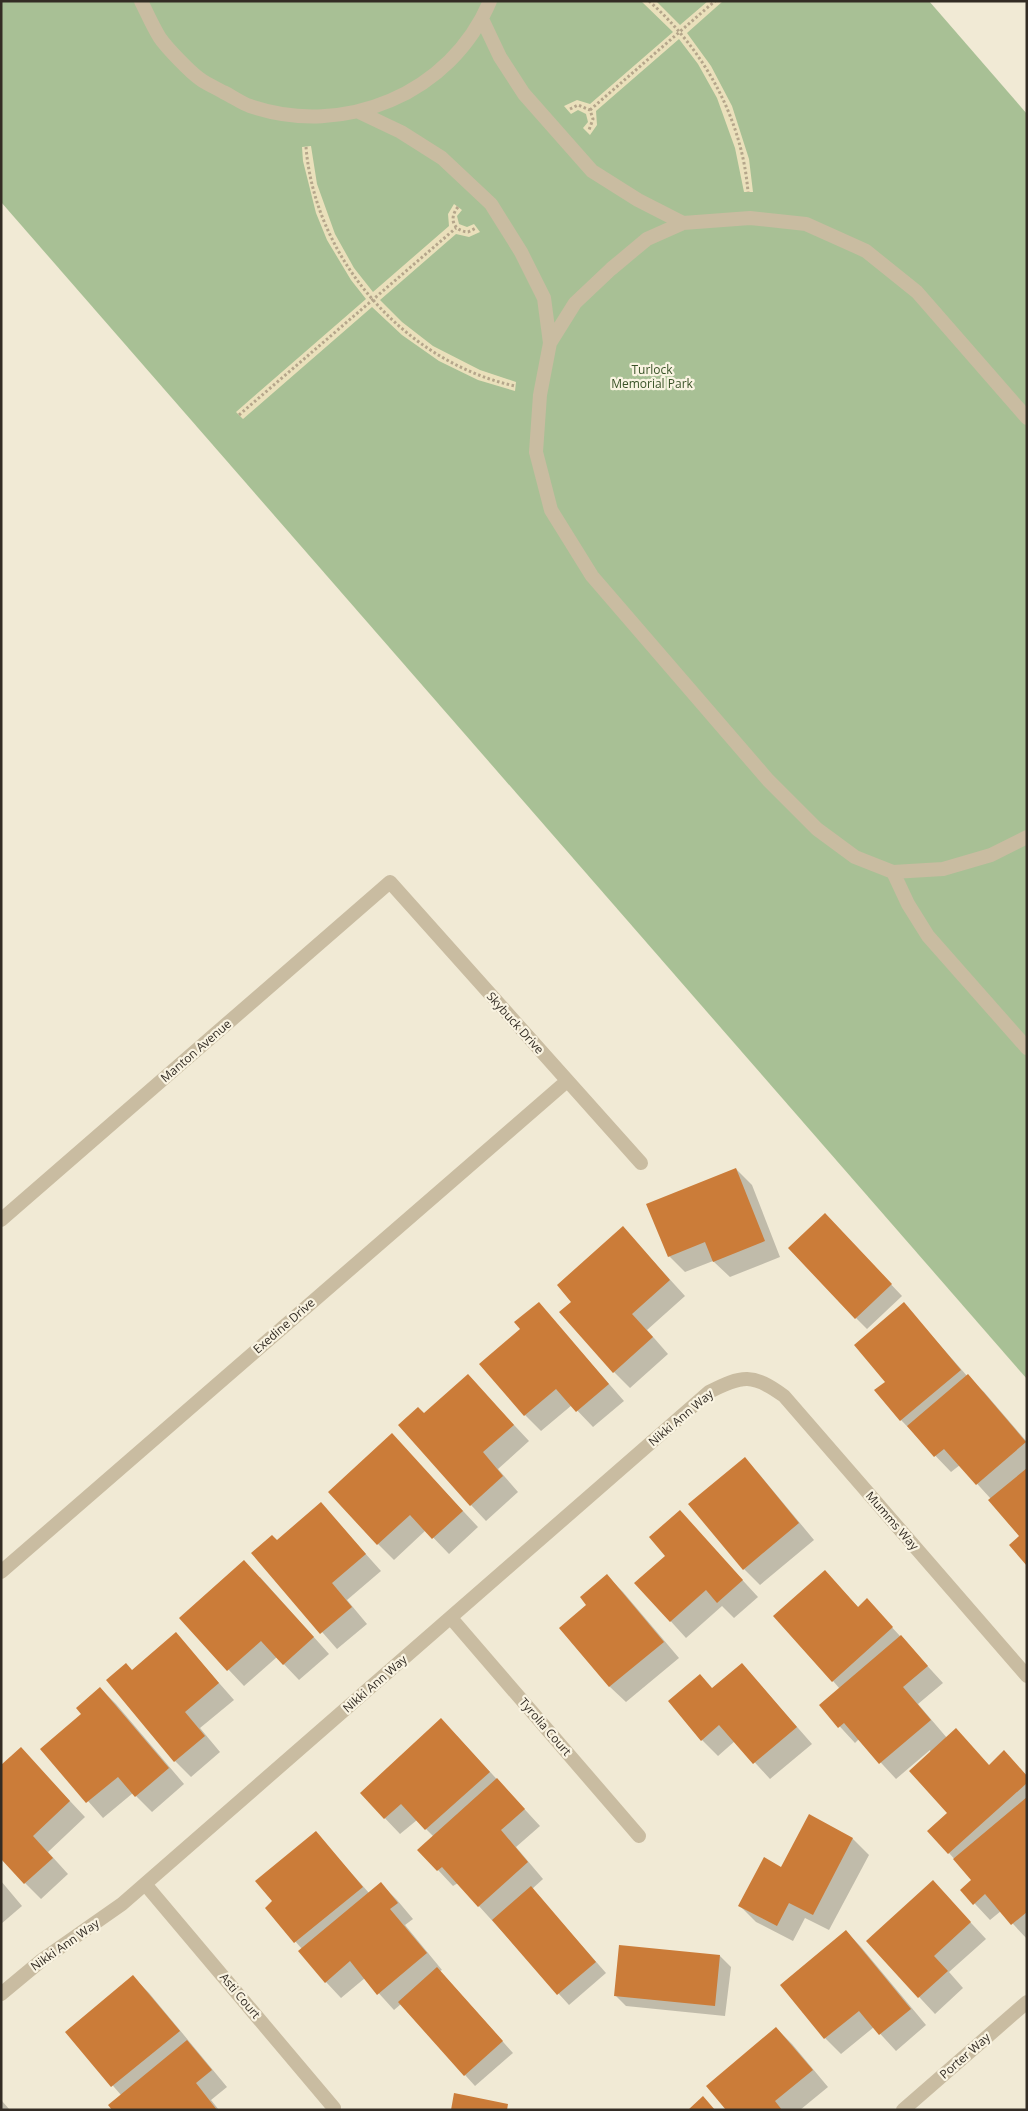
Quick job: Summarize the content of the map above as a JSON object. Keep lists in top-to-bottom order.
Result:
{
  "streets": {
    "street": [
      "Skybuck Drive",
      "Manton Avenue",
      "Exedine Drive",
      "Nikki Ann Way",
      "Mumms Way",
      "Tyrolia Court",
      "Asti Court",
      "Porter Way"
    ]
  },
  "crossings": [
    ["Skybuck Drive", "Manton Avenue"],
    ["Skybuck Drive", "Exedine Drive"],
    ["Nikki Ann Way", "Mumms Way"],
    ["Nikki Ann Way", "Tyrolia Court"],
    ["Nikki Ann Way", "Asti Court"]
  ],
  "parks": ["Turlock Memorial Park"]
}
